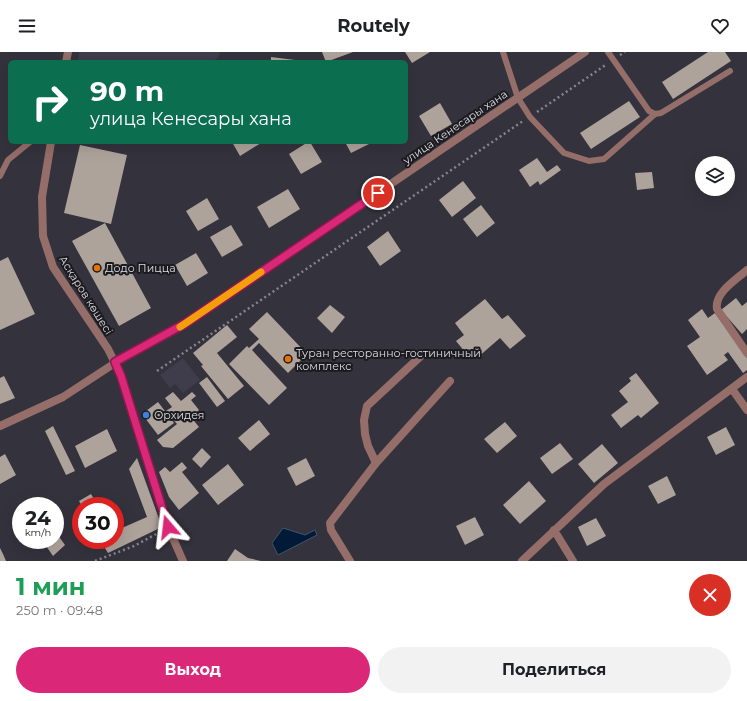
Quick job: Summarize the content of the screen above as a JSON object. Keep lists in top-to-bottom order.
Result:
{
  "streets": {
    "street": ["улица Кенесары хана", "Асқаров көшесі"]
  },
  "crossings": [
    ["улица Кенесары хана", "Асқаров көшесі"]
  ],
  "places": ["Додо Пицца", "Туран ресторанно-гостиничный комплекс", "Орхидея"],
  "page": {
    "header": "Routely",
    "turn": ["90 m", "улица Кенесары хана"],
    "speed": "24 km/h",
    "limit": "30",
    "heading": ["1 мин", "250 m · 09:48"],
    "buttons": ["Выход", "Поделиться"]
  }
}
